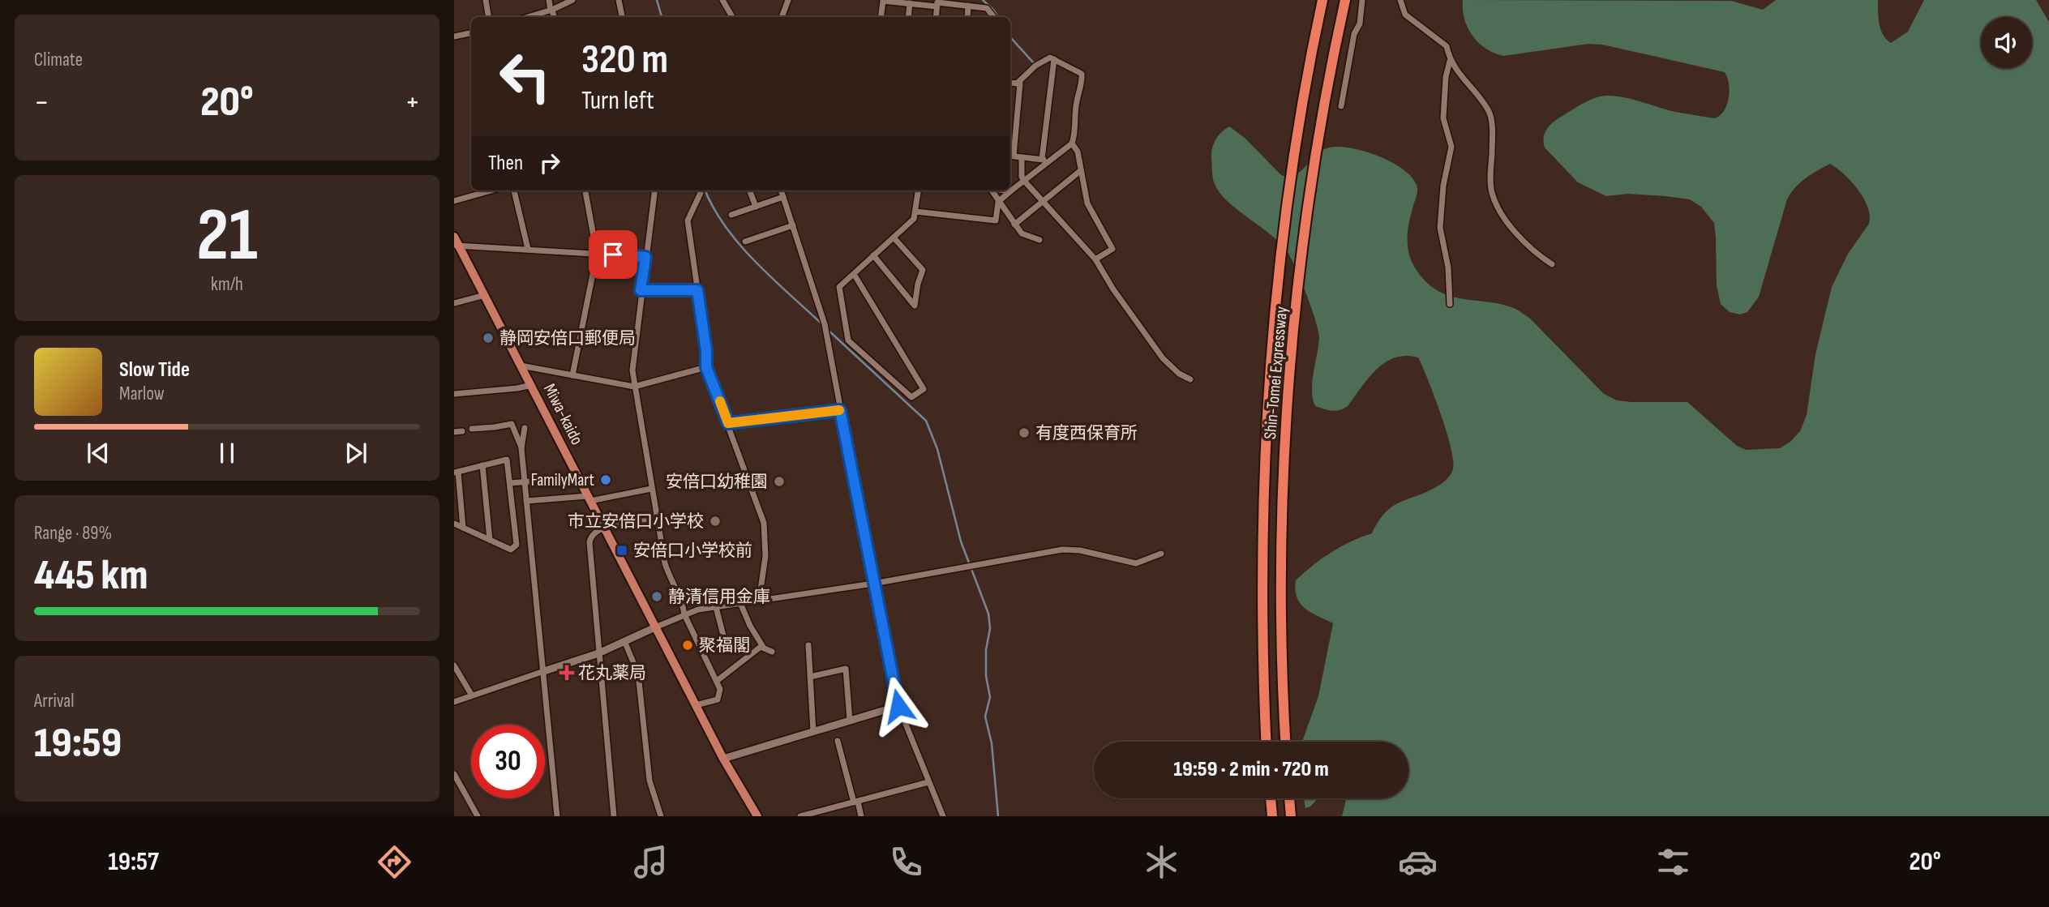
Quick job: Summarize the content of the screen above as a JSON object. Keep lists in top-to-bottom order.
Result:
{
  "streets": {
    "highway": ["Shin-Tomei Expressway"],
    "main road": ["Miwa-kaido"]
  },
  "places": {
    "other": [
      "静岡安倍口郵便局",
      "有度西保育所",
      "FamilyMart",
      "安倍口幼稚園",
      "市立安倍口小学校",
      "静清信用金庫",
      "聚福閣"
    ],
    "transit": ["安倍口小学校前"],
    "health": ["花丸薬局"]
  },
  "page": {
    "tile": [
      "Climate",
      ["21", "km/h"],
      ["Range · 89%", "445 km"],
      ["Arrival", "19:59"]
    ],
    "turn": ["320 m", "Turn left"],
    "heat": ["−", "20°", "+"],
    "then": "Then",
    "song": ["Slow Tide", "Marlow"],
    "limit": "30",
    "trip": "19:59 · 2 min · 720 m",
    "tabs": ["19:57", "20°"]
  }
}
